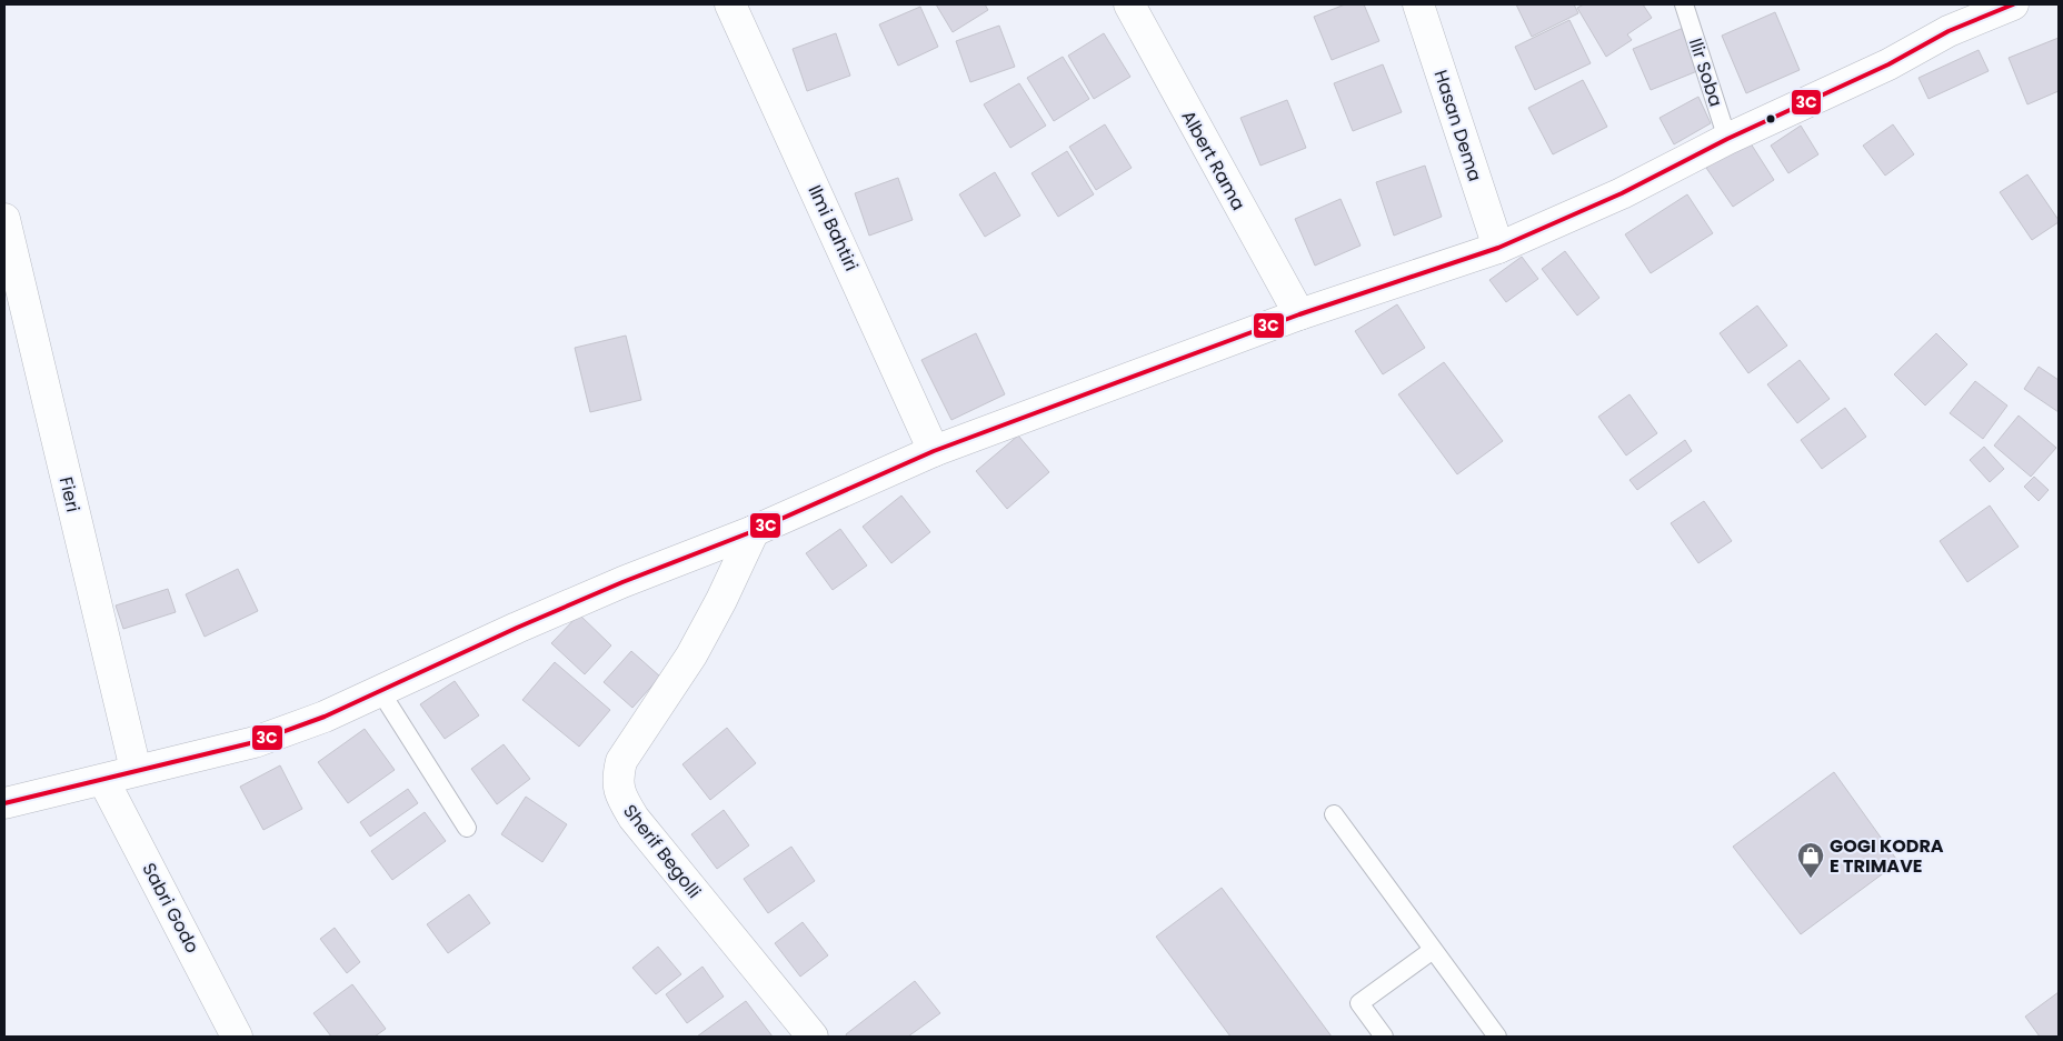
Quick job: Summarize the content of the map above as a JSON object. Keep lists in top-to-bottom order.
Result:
{
  "streets": {
    "street": [
      "Hasan Dema",
      "Albert Rama",
      "Ilmi Bahtiri",
      "Fieri",
      "Sherif Begolli",
      "Sabri Godo"
    ],
    "lane": ["Ilir Soba"]
  },
  "places": {
    "shop": ["GOGI KODRA E TRIMAVE"]
  },
  "lines": ["transit line 3C"]
}
